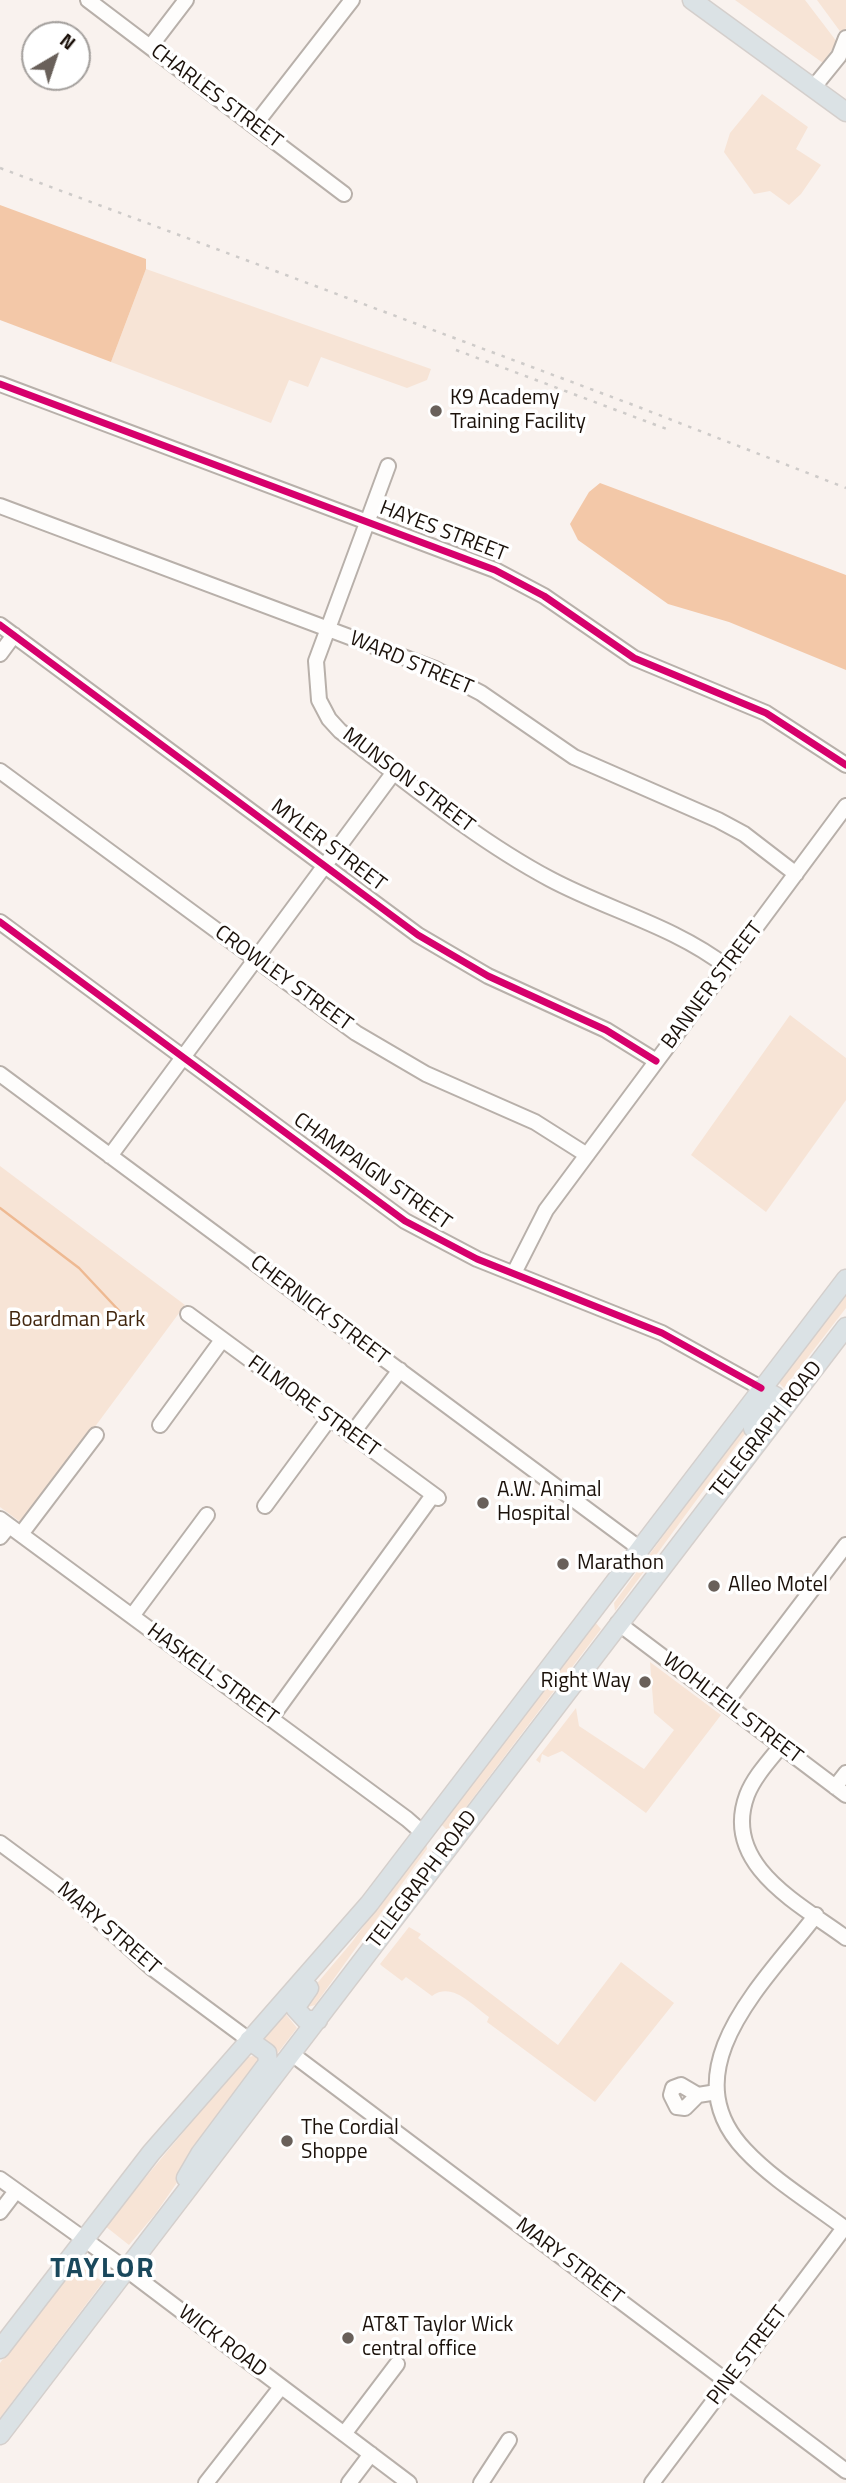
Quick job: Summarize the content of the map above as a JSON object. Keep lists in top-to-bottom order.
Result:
{
  "streets": {
    "main road": ["TELEGRAPH ROAD"],
    "street": [
      "CHARLES STREET",
      "HAYES STREET",
      "WARD STREET",
      "MUNSON STREET",
      "MYLER STREET",
      "CROWLEY STREET",
      "BANNER STREET",
      "CHAMPAIGN STREET",
      "CHERNICK STREET",
      "FILMORE STREET",
      "HASKELL STREET",
      "WOHLFEIL STREET",
      "MARY STREET",
      "WICK ROAD",
      "PINE STREET"
    ]
  },
  "crossings": [
    ["HAYES STREET", "MUNSON STREET"],
    ["WARD STREET", "MUNSON STREET"],
    ["WARD STREET", "BANNER STREET"],
    ["MUNSON STREET", "BANNER STREET"],
    ["MYLER STREET", "BANNER STREET"],
    ["CROWLEY STREET", "BANNER STREET"],
    ["BANNER STREET", "CHAMPAIGN STREET"],
    ["CHAMPAIGN STREET", "TELEGRAPH ROAD"],
    ["CHERNICK STREET", "TELEGRAPH ROAD"],
    ["FILMORE STREET", "HASKELL STREET"],
    ["TELEGRAPH ROAD", "HASKELL STREET"],
    ["TELEGRAPH ROAD", "WOHLFEIL STREET"],
    ["TELEGRAPH ROAD", "MARY STREET"],
    ["TELEGRAPH ROAD", "WICK ROAD"],
    ["MARY STREET", "PINE STREET"]
  ],
  "districts": ["TAYLOR"],
  "parks": ["Boardman Park"],
  "places": [
    "K9 Academy Training Facility",
    "A.W. Animal Hospital",
    "Marathon",
    "Alleo Motel",
    "Right Way",
    "The Cordial Shoppe",
    "AT&T Taylor Wick central office"
  ],
  "north": "top right"
}
